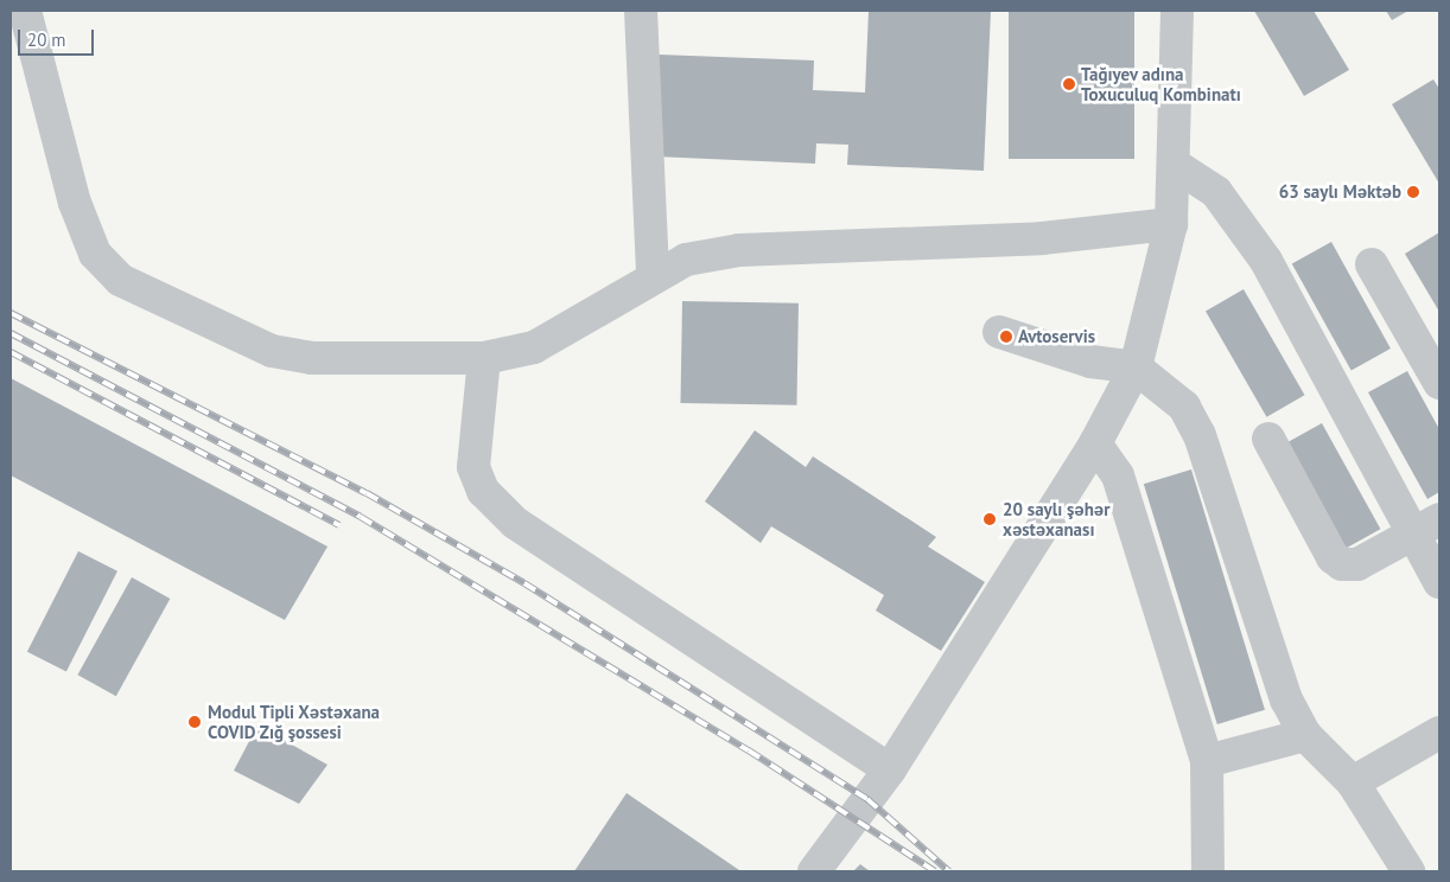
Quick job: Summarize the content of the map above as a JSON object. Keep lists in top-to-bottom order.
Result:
{
  "places": [
    "Tağıyev adına Toxuculuq Kombinatı",
    "63 saylı Məktəb",
    "Avtoservis",
    "20 saylı şəhər xəstəxanası",
    "Modul Tipli Xəstəxana COVID Zığ şossesi"
  ],
  "scale_bar": "20 m"
}
